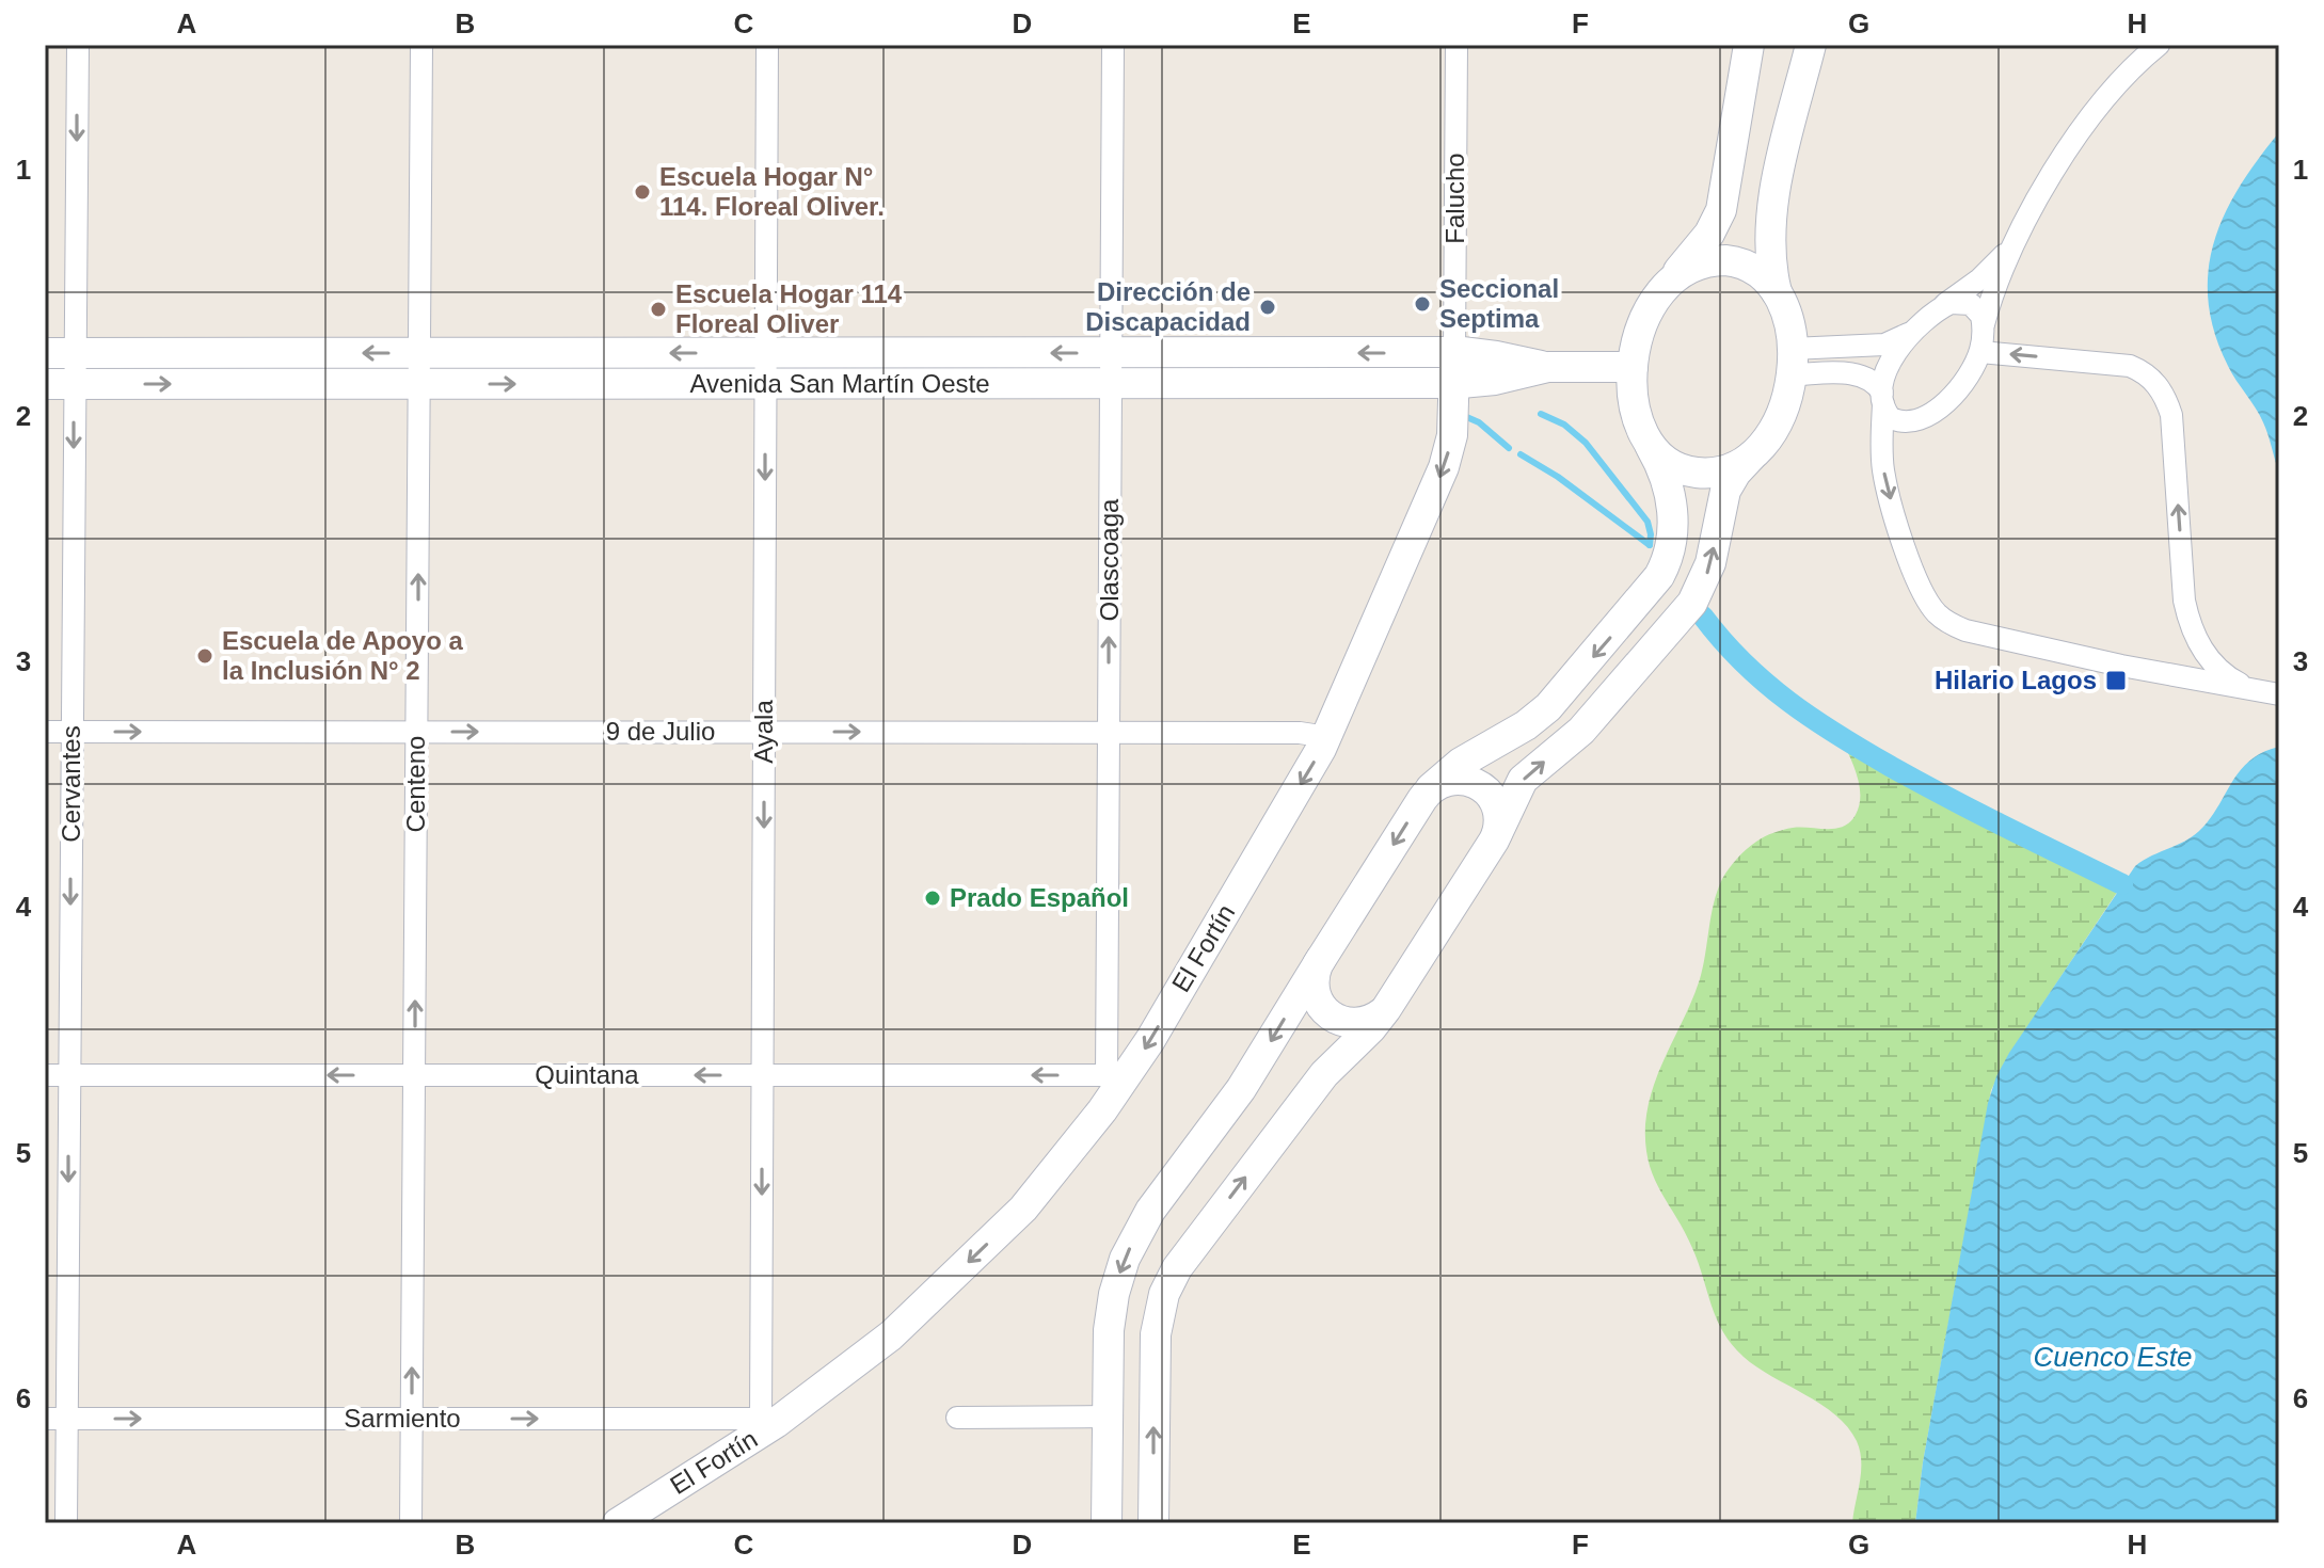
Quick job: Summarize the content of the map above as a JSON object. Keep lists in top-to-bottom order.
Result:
{
  "streets": {
    "main road": ["Avenida San Martín Oeste", "El Fortín"],
    "street": [
      "Falucho",
      "Olascoaga",
      "9 de Julio",
      "Ayala",
      "Cervantes",
      "Centeno",
      "Quintana",
      "Sarmiento"
    ]
  },
  "crossings": [
    ["Falucho", "Avenida San Martín Oeste"],
    ["Falucho", "El Fortín"],
    ["Avenida San Martín Oeste", "Olascoaga"],
    ["Avenida San Martín Oeste", "Ayala"],
    ["Avenida San Martín Oeste", "Cervantes"],
    ["Avenida San Martín Oeste", "Centeno"],
    ["Avenida San Martín Oeste", "El Fortín"],
    ["Olascoaga", "9 de Julio"],
    ["Olascoaga", "El Fortín"],
    ["Olascoaga", "Quintana"],
    ["9 de Julio", "Ayala"],
    ["9 de Julio", "Cervantes"],
    ["9 de Julio", "Centeno"],
    ["9 de Julio", "El Fortín"],
    ["Ayala", "El Fortín"],
    ["Ayala", "Quintana"],
    ["Ayala", "Sarmiento"],
    ["Cervantes", "Quintana"],
    ["Cervantes", "Sarmiento"],
    ["Centeno", "Quintana"],
    ["Centeno", "Sarmiento"],
    ["El Fortín", "Quintana"],
    ["El Fortín", "Sarmiento"]
  ],
  "one_way": [
    "9 de Julio",
    "Ayala",
    "Cervantes",
    "Centeno",
    "Quintana",
    "Sarmiento"
  ],
  "water": ["Cuenco Este"],
  "places": {
    "other": [
      "Escuela Hogar N° 114. Floreal Oliver.",
      "Seccional Septima",
      "Dirección de Discapacidad",
      "Escuela Hogar 114 Floreal Oliver",
      "Escuela de Apoyo a la Inclusión N° 2",
      "Prado Español"
    ],
    "transit": ["Hilario Lagos"]
  },
  "grid": {
    "columns": [
      "A",
      "B",
      "C",
      "D",
      "E",
      "F",
      "G",
      "H"
    ],
    "rows": [
      "1",
      "2",
      "3",
      "4",
      "5",
      "6"
    ]
  }
}
